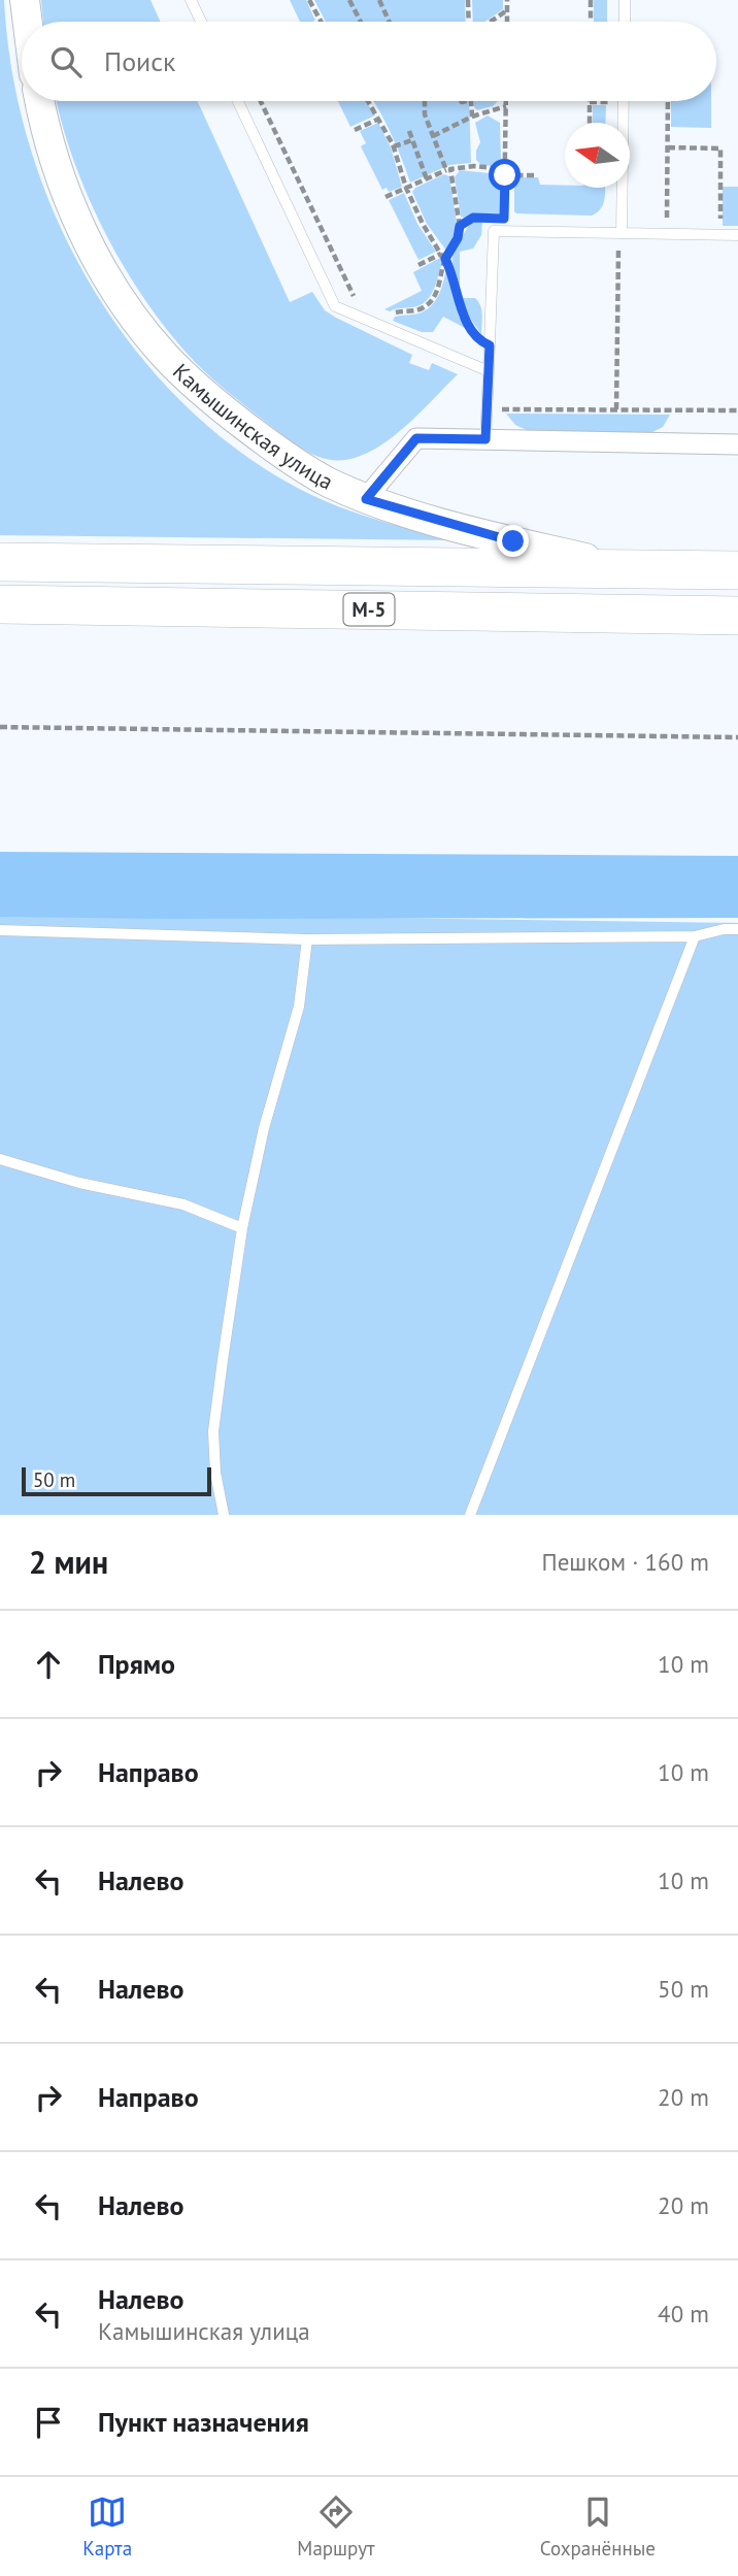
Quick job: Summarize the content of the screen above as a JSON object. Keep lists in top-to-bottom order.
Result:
{
  "streets": {
    "highway": ["М-5"],
    "street": ["Камышинская улица"]
  },
  "crossings": [
    ["Камышинская улица", "М-5"]
  ],
  "scale_bar": "50 m",
  "north": "left",
  "page": {
    "search": "Поиск",
    "scale": "50 m",
    "heading": ["2 мин", "Пешком · 160 m"],
    "list": [
      ["Прямо", "10 m"],
      ["Направо", "10 m"],
      ["Налево", "10 m"],
      ["Налево", "50 m"],
      ["Направо", "20 m"],
      ["Налево", "20 m"],
      ["Налево", "Камышинская улица", "40 m"],
      "Пункт назначения"
    ],
    "nav": ["Карта", "Маршрут", "Сохранённые"]
  }
}
